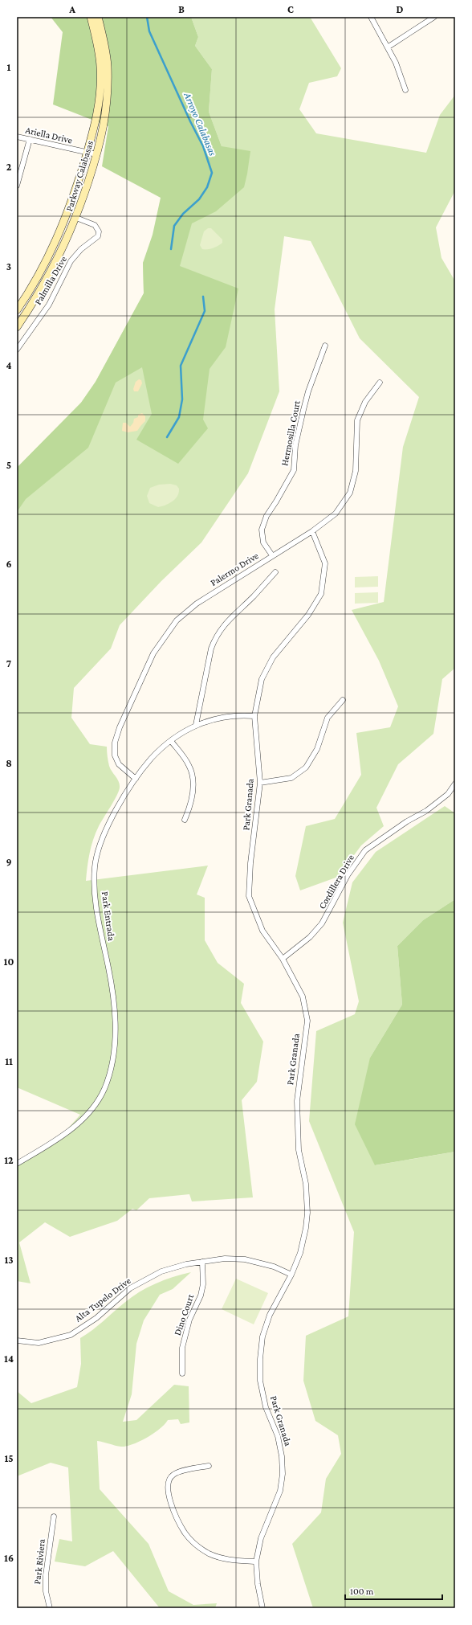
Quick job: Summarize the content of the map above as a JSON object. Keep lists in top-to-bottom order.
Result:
{
  "streets": {
    "street": [
      "Ariella Drive",
      "Parkway Calabasas",
      "Palmilla Drive",
      "Hermosilla Court",
      "Palermo Drive",
      "Park Granada",
      "Cordillera Drive",
      "Park Entrada",
      "Alta Tupelo Drive",
      "Dino Court",
      "Park Riviera"
    ]
  },
  "crossings": [
    ["Ariella Drive", "Parkway Calabasas"],
    ["Parkway Calabasas", "Palmilla Drive"],
    ["Hermosilla Court", "Palermo Drive"],
    ["Palermo Drive", "Park Granada"],
    ["Palermo Drive", "Park Entrada"],
    ["Park Granada", "Cordillera Drive"],
    ["Park Granada", "Park Entrada"],
    ["Park Granada", "Alta Tupelo Drive"],
    ["Alta Tupelo Drive", "Dino Court"]
  ],
  "water": ["Arroyo Calabasas"],
  "scale_bar": "100 m",
  "grid": {
    "columns": [
      "A",
      "B",
      "C",
      "D"
    ],
    "rows": [
      "1",
      "2",
      "3",
      "4",
      "5",
      "6",
      "7",
      "8",
      "9",
      "10",
      "11",
      "12",
      "13",
      "14",
      "15",
      "16"
    ]
  }
}
